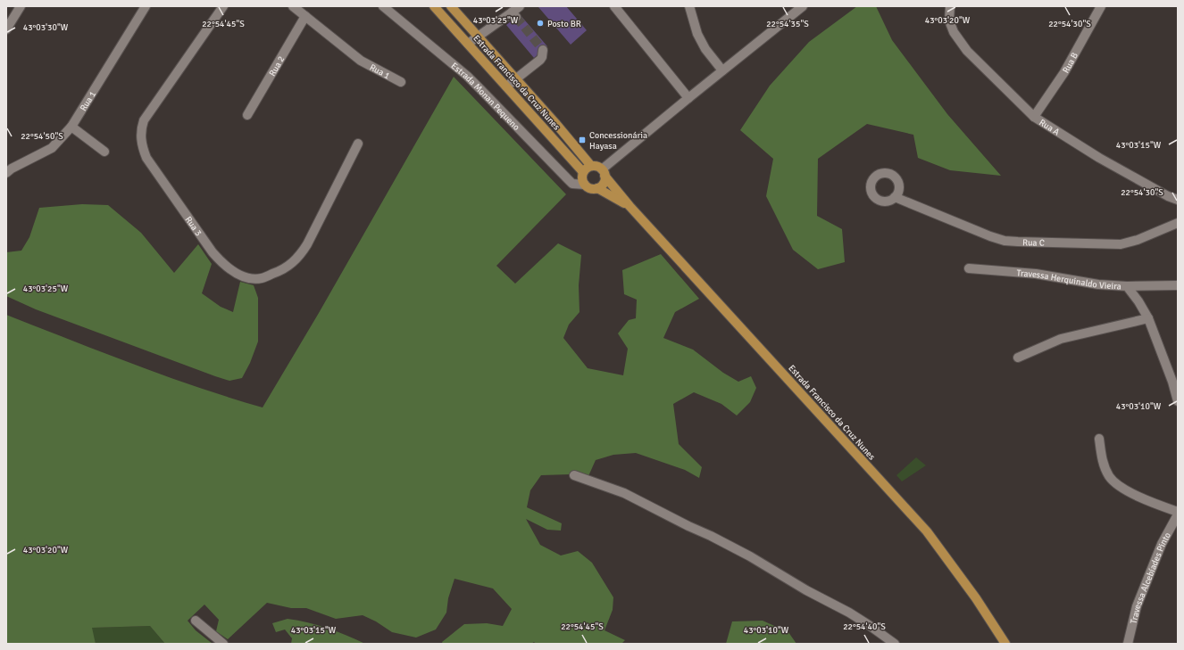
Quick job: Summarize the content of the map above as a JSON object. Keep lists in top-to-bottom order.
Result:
{
  "streets": {
    "main road": ["Estrada Francisco da Cruz Nunes"],
    "street": [
      "Rua B",
      "Rua 2",
      "Rua 1",
      "Estrada Monan Pequeno",
      "Rua A",
      "Rua 3",
      "Rua C",
      "Travessa Herquinaldo Vieira",
      "Travessa Alcebíades Pinto"
    ]
  },
  "crossings": [
    ["Rua B", "Rua A"],
    ["Rua 2", "Rua 1"],
    ["Estrada Francisco da Cruz Nunes", "Estrada Monan Pequeno"]
  ],
  "places": {
    "other": ["Posto BR"],
    "transit": ["Concessionária Hayasa"]
  },
  "coordinates": [
    "43°03'25\"W",
    "43°03'20\"W",
    "22°54'45\"S",
    "22°54'35\"S",
    "22°54'30\"S",
    "43°03'30\"W",
    "22°54'50\"S",
    "43°03'15\"W",
    "43°03'10\"W",
    "22°54'40\"S"
  ]
}
